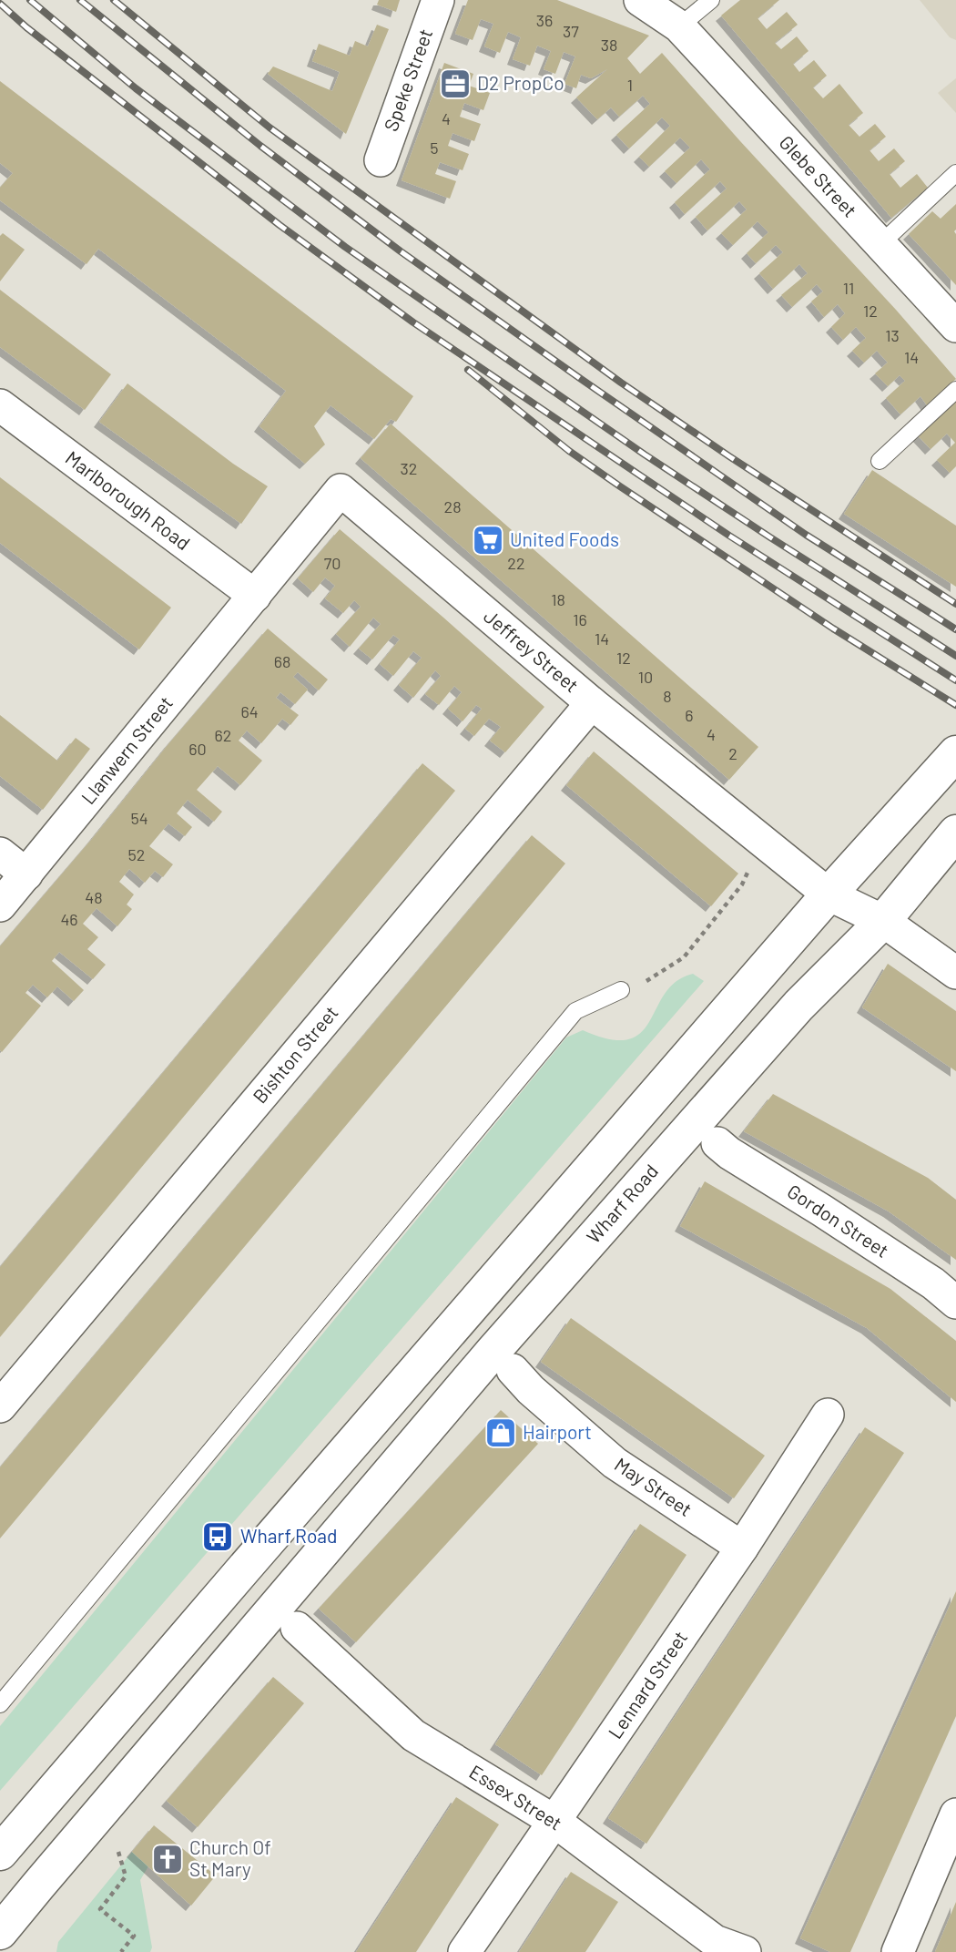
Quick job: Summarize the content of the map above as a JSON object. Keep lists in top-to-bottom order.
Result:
{
  "streets": {
    "main road": ["Wharf Road"],
    "street": [
      "Speke Street",
      "Glebe Street",
      "Marlborough Road",
      "Jeffrey Street",
      "Llanwern Street",
      "Bishton Street",
      "Gordon Street",
      "May Street",
      "Lennard Street",
      "Essex Street"
    ]
  },
  "crossings": [
    ["Marlborough Road", "Jeffrey Street"],
    ["Marlborough Road", "Llanwern Street"],
    ["Jeffrey Street", "Llanwern Street"],
    ["Jeffrey Street", "Bishton Street"],
    ["Jeffrey Street", "Wharf Road"],
    ["May Street", "Lennard Street"],
    ["Lennard Street", "Essex Street"]
  ],
  "places": {
    "office": ["D2 PropCo"],
    "supermarket": ["United Foods"],
    "shop": ["Hairport"],
    "bus stop": ["Wharf Road"],
    "church": ["Church Of St Mary"]
  },
  "house_numbers": [
    "36",
    "37",
    "38",
    "1",
    "4",
    "5",
    "11",
    "12",
    "13",
    "14",
    "32",
    "28",
    "70",
    "22",
    "18",
    "16",
    "14",
    "12",
    "68",
    "10",
    "8",
    "64",
    "6",
    "4",
    "62",
    "60",
    "2",
    "54",
    "52",
    "48",
    "46"
  ]
}
